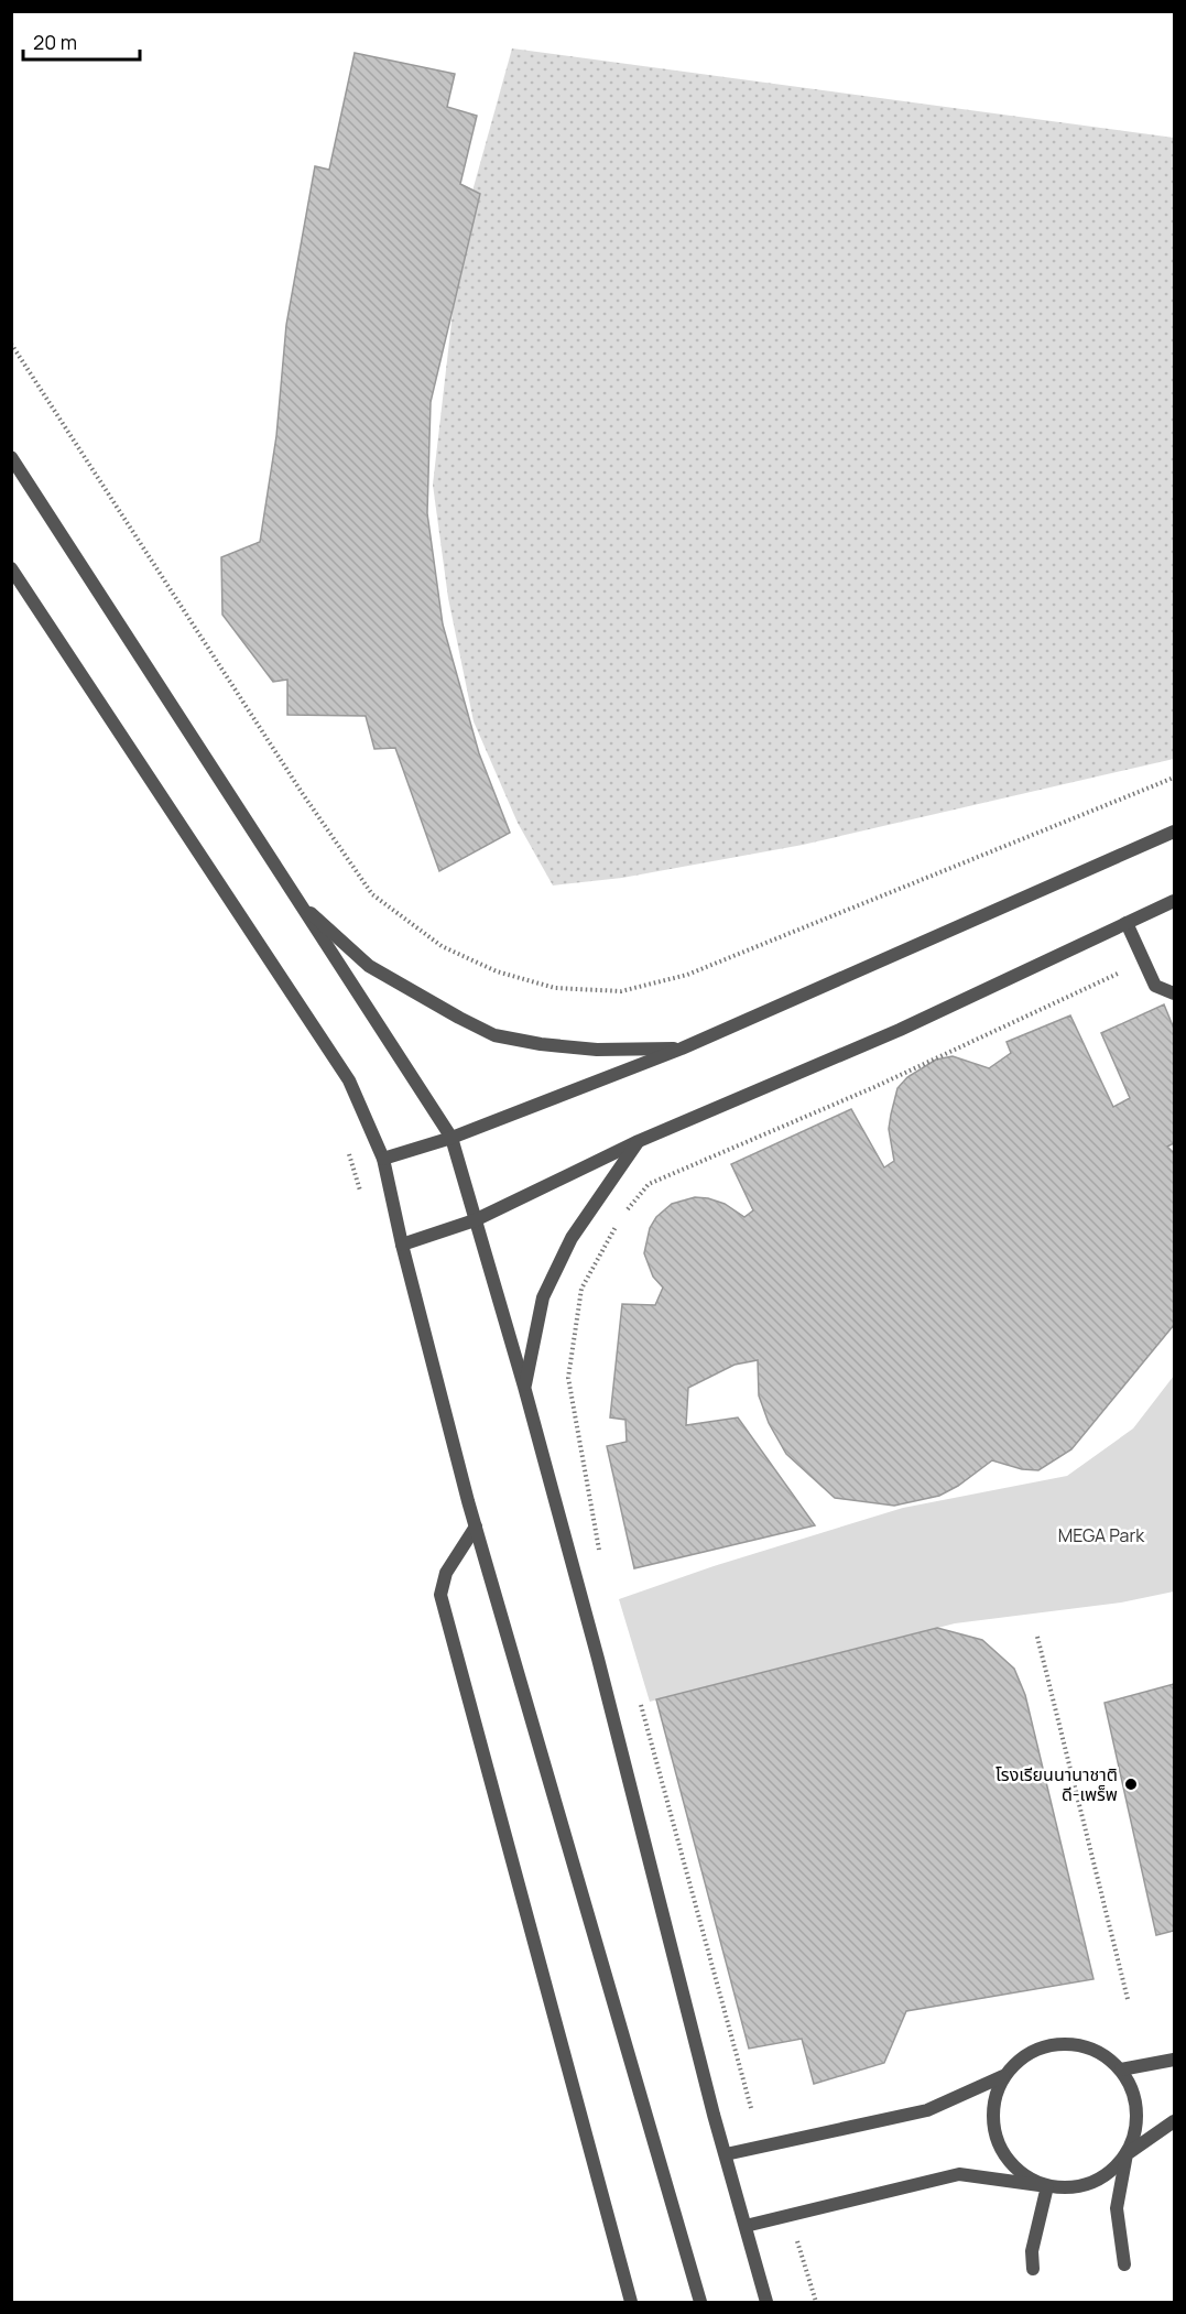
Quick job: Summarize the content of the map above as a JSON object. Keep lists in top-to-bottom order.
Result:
{
  "parks": ["MEGA Park"],
  "places": ["โรงเรียนนานาชาติ ดี-เพร็พ"],
  "scale_bar": "20 m"
}
